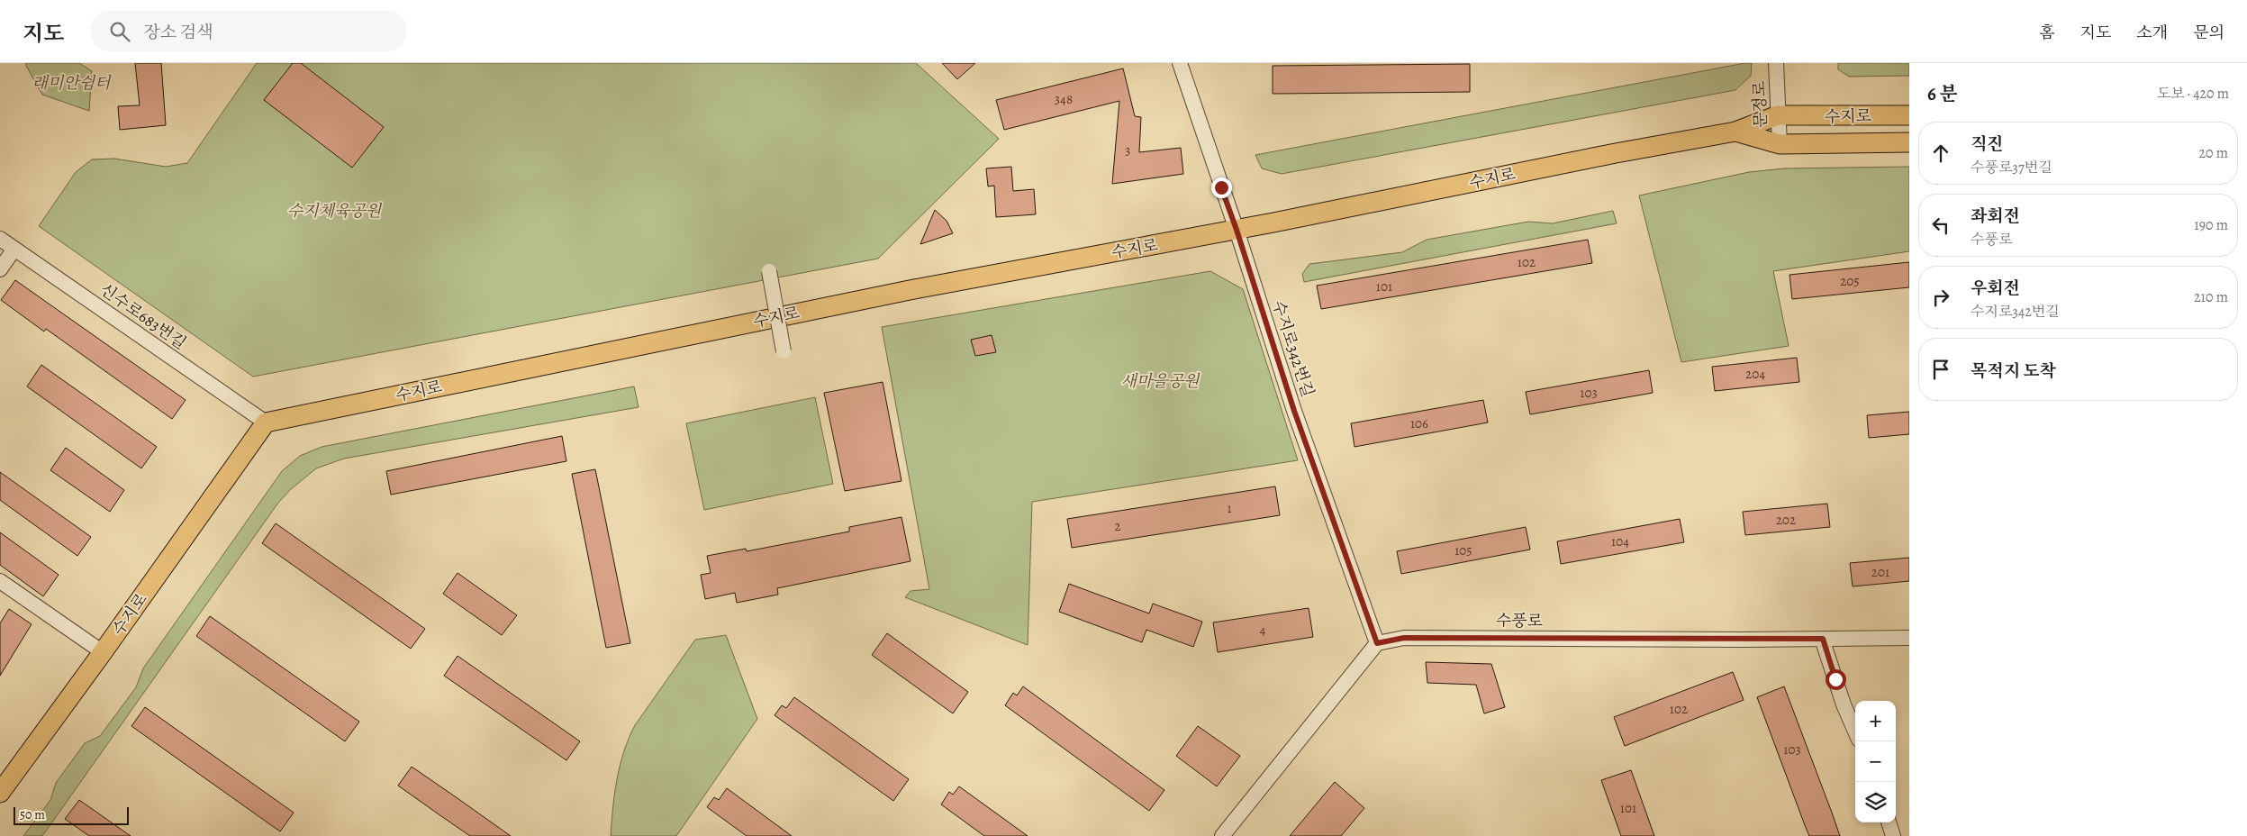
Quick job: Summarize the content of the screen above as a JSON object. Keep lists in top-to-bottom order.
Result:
{
  "streets": {
    "main road": ["수지로"],
    "street": [
      "문정로",
      "신수로683번길",
      "수지로342번길",
      "수풍로"
    ]
  },
  "crossings": [
    ["문정로", "수지로"],
    ["수지로", "신수로683번길"],
    ["수지로", "수지로342번길"],
    ["수지로342번길", "수풍로"]
  ],
  "parks": ["래미안쉼터", "수지체육공원", "새마을공원"],
  "house_numbers": [
    "348",
    "3",
    "102",
    "205",
    "101",
    "204",
    "103",
    "106",
    "1",
    "202",
    "2",
    "104",
    "105",
    "201",
    "4",
    "102",
    "103",
    "101"
  ],
  "scale_bar": "50 m",
  "page": {
    "header": "지도",
    "search": "장소 검색",
    "nav": [
      "홈",
      "지도",
      "소개",
      "문의"
    ],
    "heading": ["6 분", "도보 · 420 m"],
    "list": [
      ["직진", "수풍로37번길", "20 m"],
      ["좌회전", "수풍로", "190 m"],
      ["우회전", "수지로342번길", "210 m"],
      "목적지 도착"
    ],
    "map_buttons": ["+", "−"],
    "scale": "50 m"
  }
}
